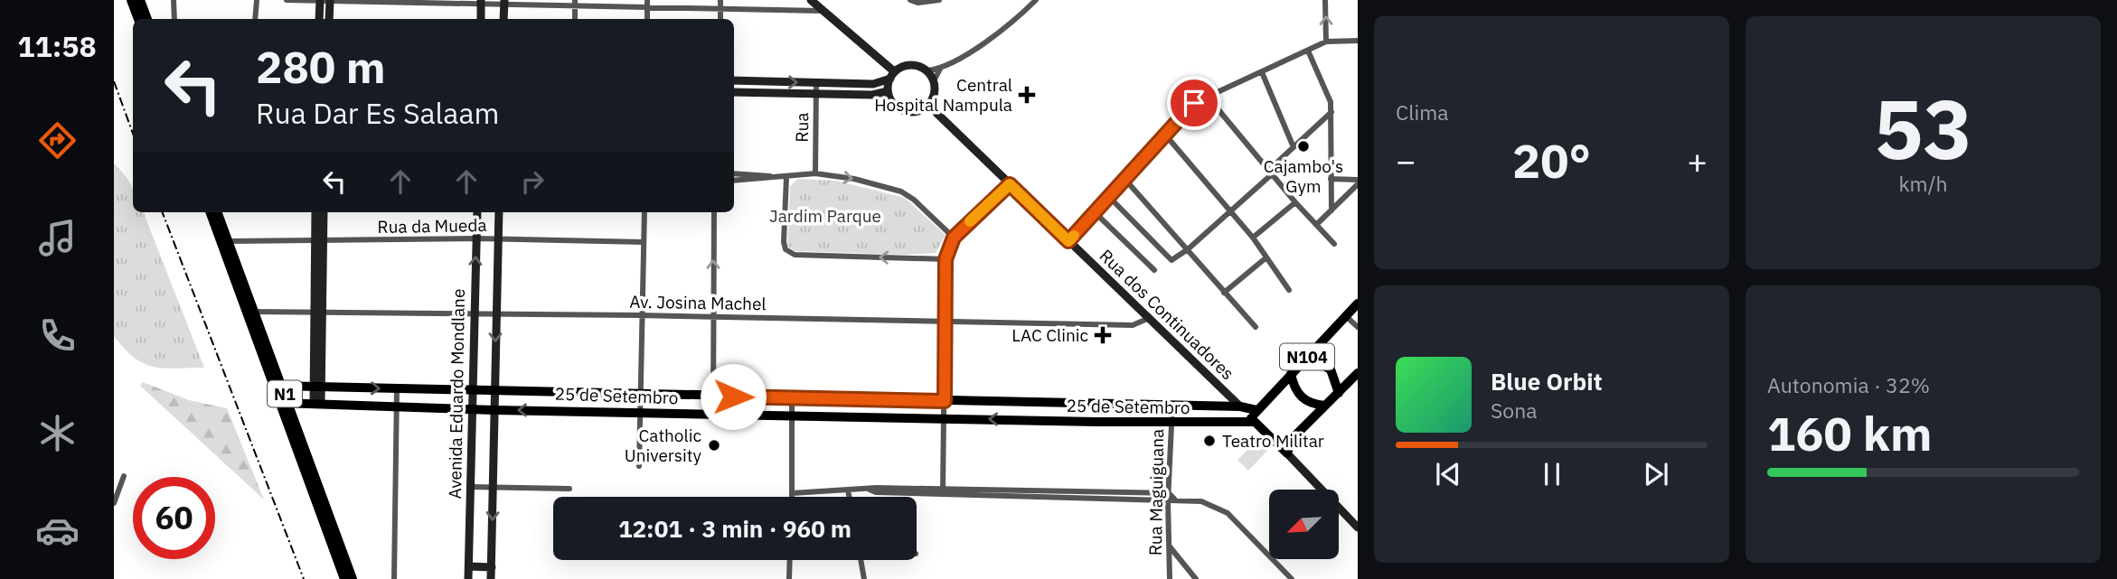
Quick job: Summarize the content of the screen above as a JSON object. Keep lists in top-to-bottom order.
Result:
{
  "streets": {
    "highway": ["N1"],
    "main road": [
      "Rua dos Continuadores",
      "N104",
      "Avenida Eduardo Mondlane",
      "25 de Setembro"
    ],
    "street": [
      "Rua",
      "Rua da Mueda",
      "Av. Josina Machel",
      "Rua Maguiguana"
    ]
  },
  "crossings": [
    ["Rua da Mueda", "N1"],
    ["Rua da Mueda", "Avenida Eduardo Mondlane"],
    ["Av. Josina Machel", "Rua dos Continuadores"],
    ["Av. Josina Machel", "N1"],
    ["Av. Josina Machel", "Avenida Eduardo Mondlane"],
    ["Rua dos Continuadores", "25 de Setembro"],
    ["N104", "25 de Setembro"],
    ["N1", "25 de Setembro"],
    ["Avenida Eduardo Mondlane", "25 de Setembro"],
    ["25 de Setembro", "Rua Maguiguana"]
  ],
  "parks": ["Jardim Parque"],
  "places": {
    "health": ["Central Hospital Nampula", "LAC Clinic"],
    "other": ["Cajambo's Gym", "Teatro Militar", "Catholic University"]
  },
  "north": "bottom left",
  "page": {
    "tabs": "11:58",
    "tile": [
      "Clima",
      ["53", "km/h"],
      ["Autonomia · 32%", "160 km"]
    ],
    "turn": ["280 m", "Rua Dar Es Salaam"],
    "heat": ["−", "20°", "+"],
    "song": ["Blue Orbit", "Sona"],
    "limit": "60",
    "trip": "12:01 · 3 min · 960 m"
  }
}
